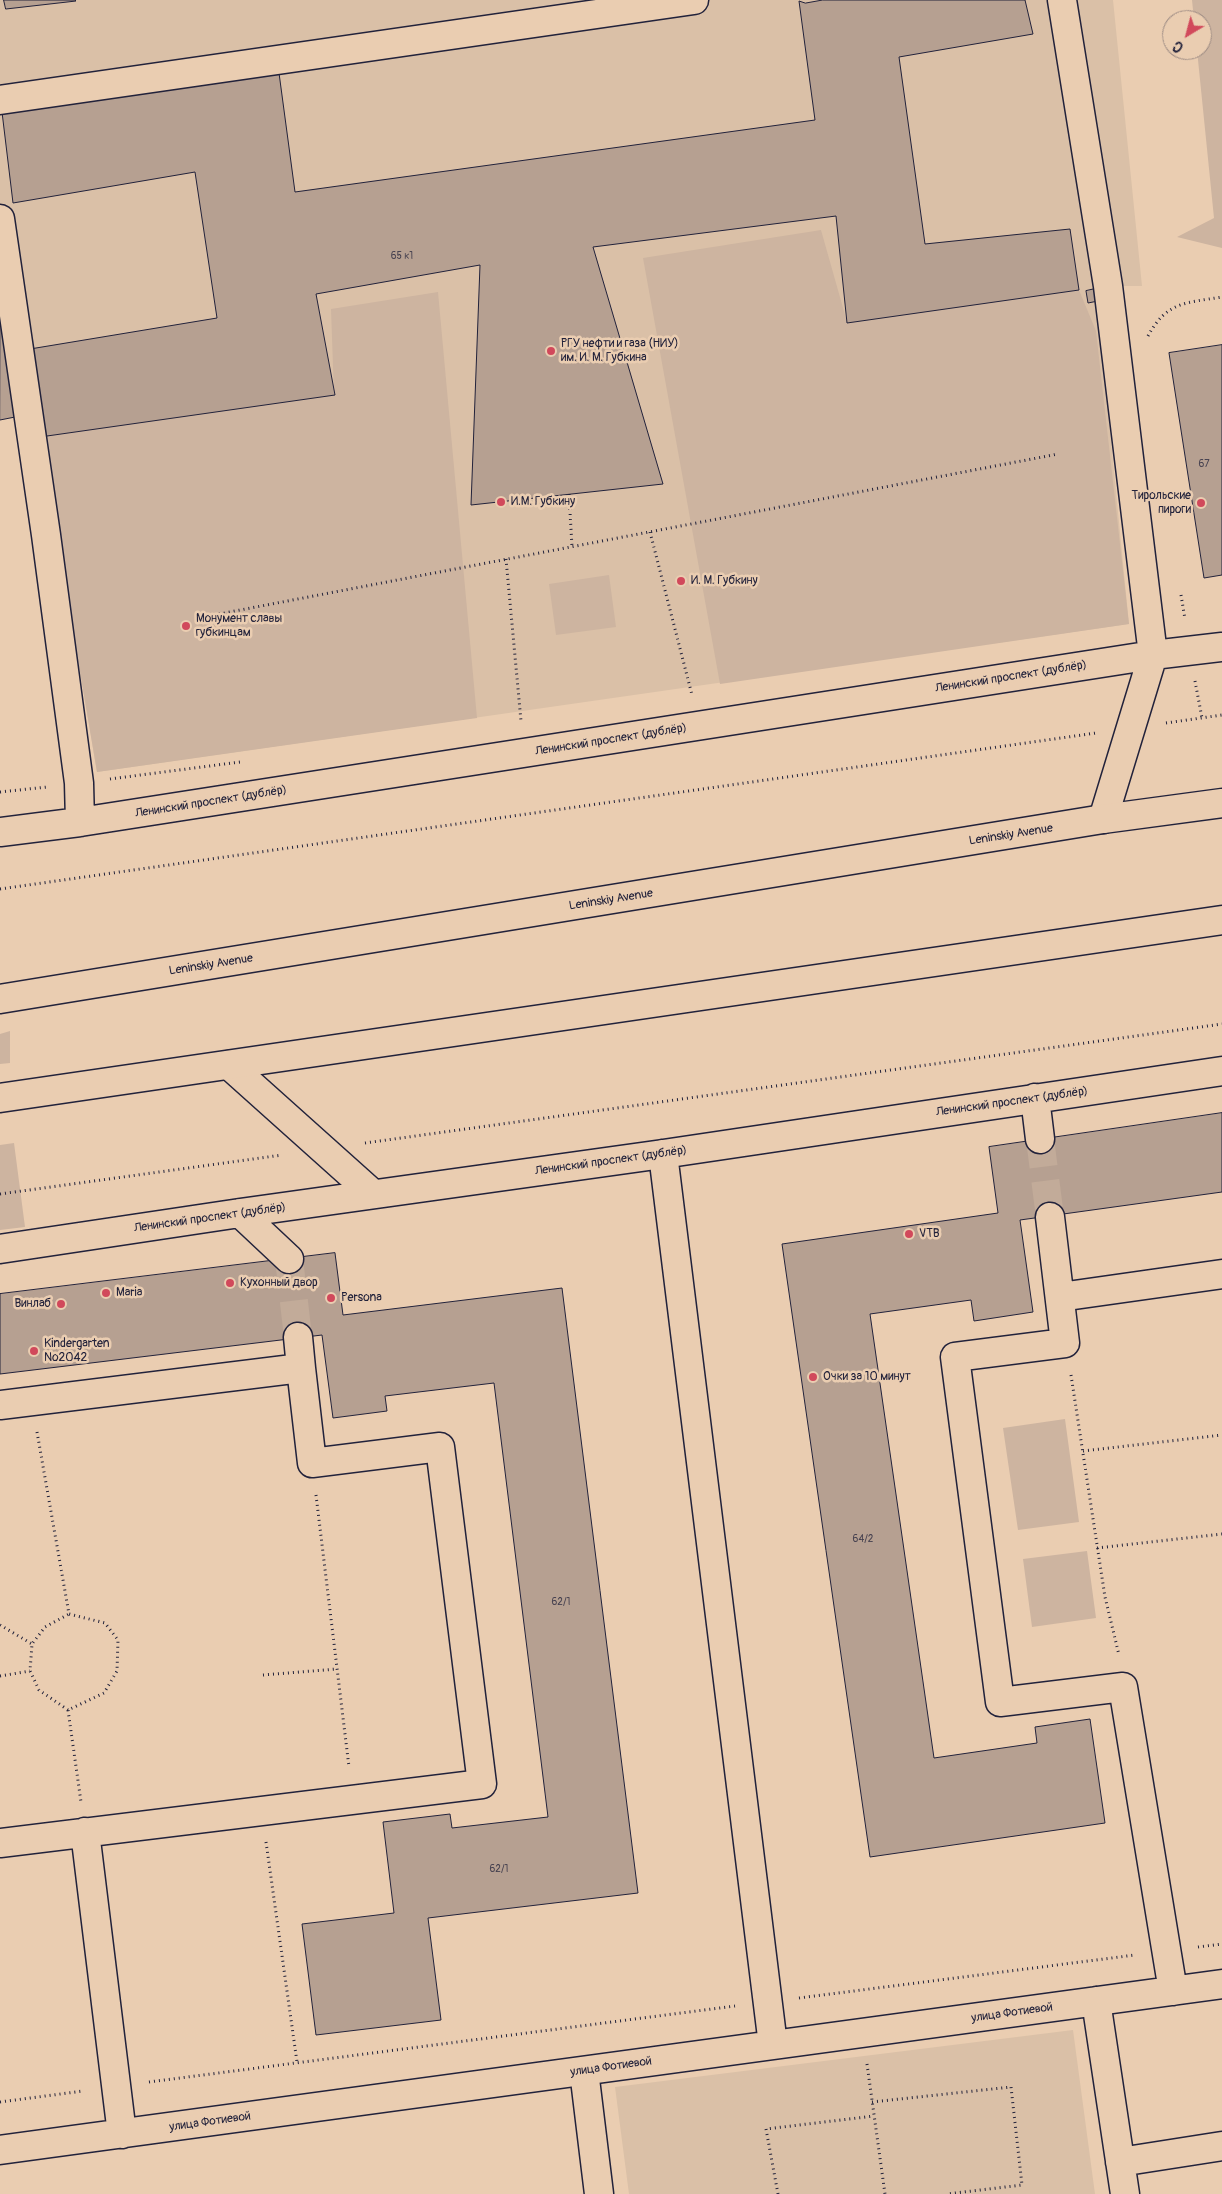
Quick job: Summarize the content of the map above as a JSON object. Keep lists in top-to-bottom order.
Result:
{
  "streets": {
    "street": ["Ленинский проспект (дублёр)", "Leninskiy Avenue", "улица Фотиевой"]
  },
  "places": [
    "РГУ нефти и газа (НИУ) им. И. М. Губкина",
    "И.М. Губкину",
    "Тирольские пироги",
    "И. М. Губкину",
    "Монумент славы губкинцам",
    "VTB",
    "Кухонный двор",
    "Maria",
    "Persona",
    "Винлаб",
    "Kindergarten №2042",
    "Очки за 10 минут"
  ],
  "house_numbers": [
    "65 к1",
    "67",
    "64/2",
    "62/1",
    "62/1"
  ],
  "north": "bottom left"
}
